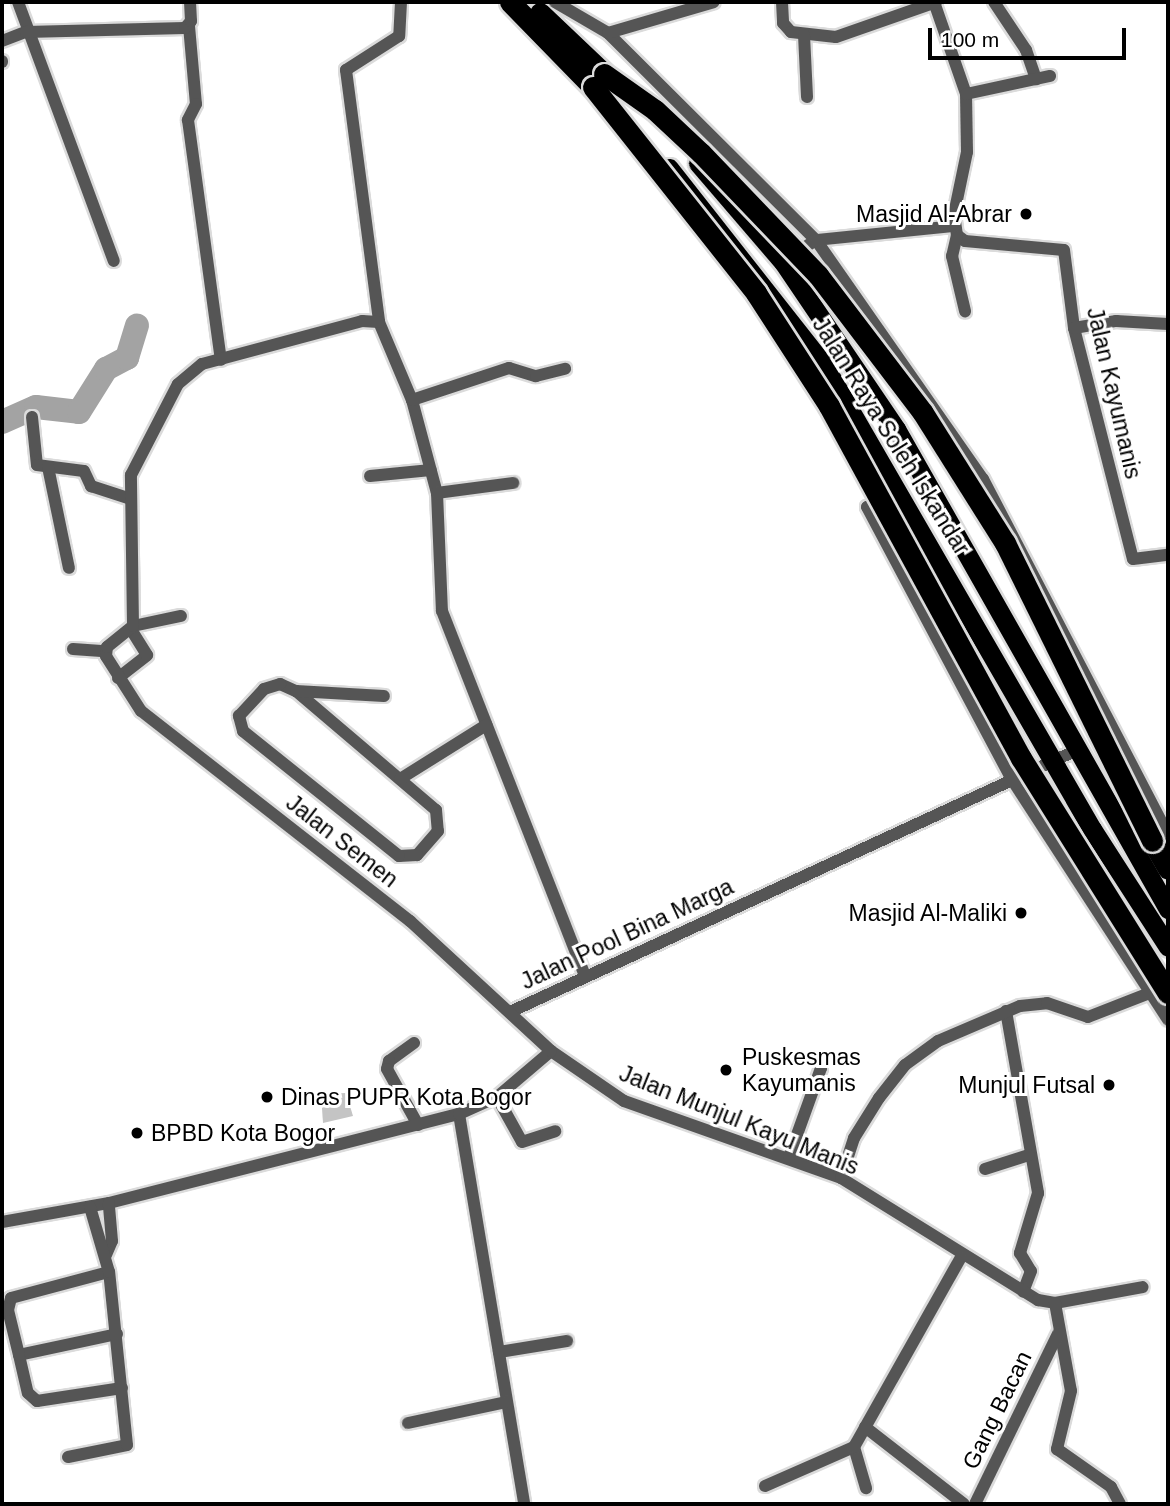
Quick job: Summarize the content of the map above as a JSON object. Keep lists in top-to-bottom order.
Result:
{
  "streets": {
    "highway": ["Jalan Raya Soleh Iskandar"],
    "street": [
      "Jalan Kayumanis",
      "Jalan Semen",
      "Jalan Pool Bina Marga",
      "Jalan Munjul Kayu Manis",
      "Gang Bacan"
    ]
  },
  "crossings": [
    ["Jalan Raya Soleh Iskandar", "Jalan Pool Bina Marga"],
    ["Jalan Semen", "Jalan Pool Bina Marga"],
    ["Jalan Pool Bina Marga", "Jalan Munjul Kayu Manis"]
  ],
  "places": [
    "Masjid Al-Abrar",
    "Masjid Al-Maliki",
    "Puskesmas Kayumanis",
    "Munjul Futsal",
    "Dinas PUPR Kota Bogor",
    "BPBD Kota Bogor"
  ],
  "scale_bar": "100 m"
}
